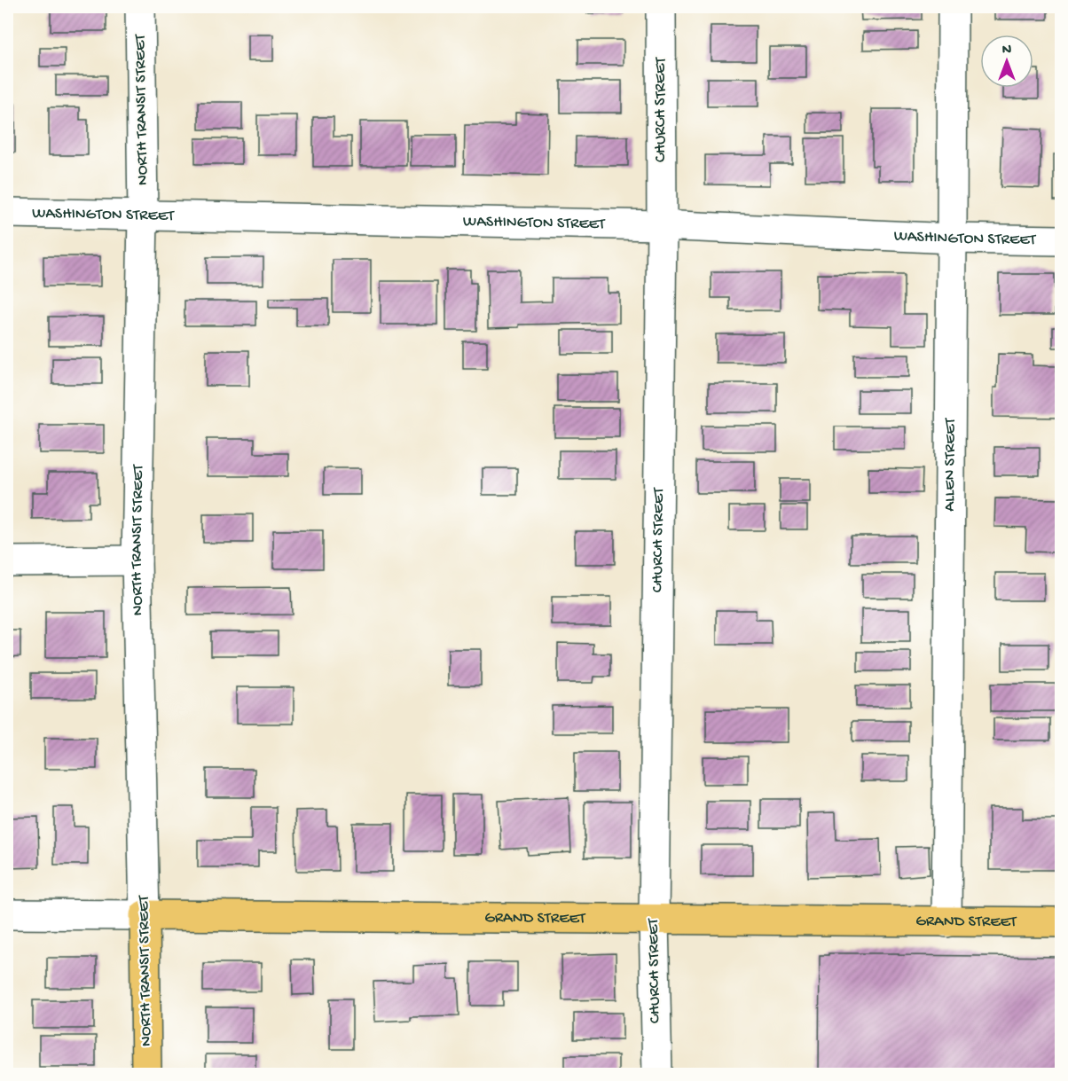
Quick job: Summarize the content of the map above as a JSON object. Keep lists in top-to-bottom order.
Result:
{
  "streets": {
    "main road": ["NORTH TRANSIT STREET", "GRAND STREET"],
    "street": ["CHURCH STREET", "WASHINGTON STREET", "ALLEN STREET"]
  },
  "crossings": [
    ["NORTH TRANSIT STREET", "WASHINGTON STREET"],
    ["NORTH TRANSIT STREET", "GRAND STREET"],
    ["CHURCH STREET", "WASHINGTON STREET"],
    ["CHURCH STREET", "GRAND STREET"],
    ["WASHINGTON STREET", "ALLEN STREET"],
    ["ALLEN STREET", "GRAND STREET"]
  ],
  "north": "top"
}
